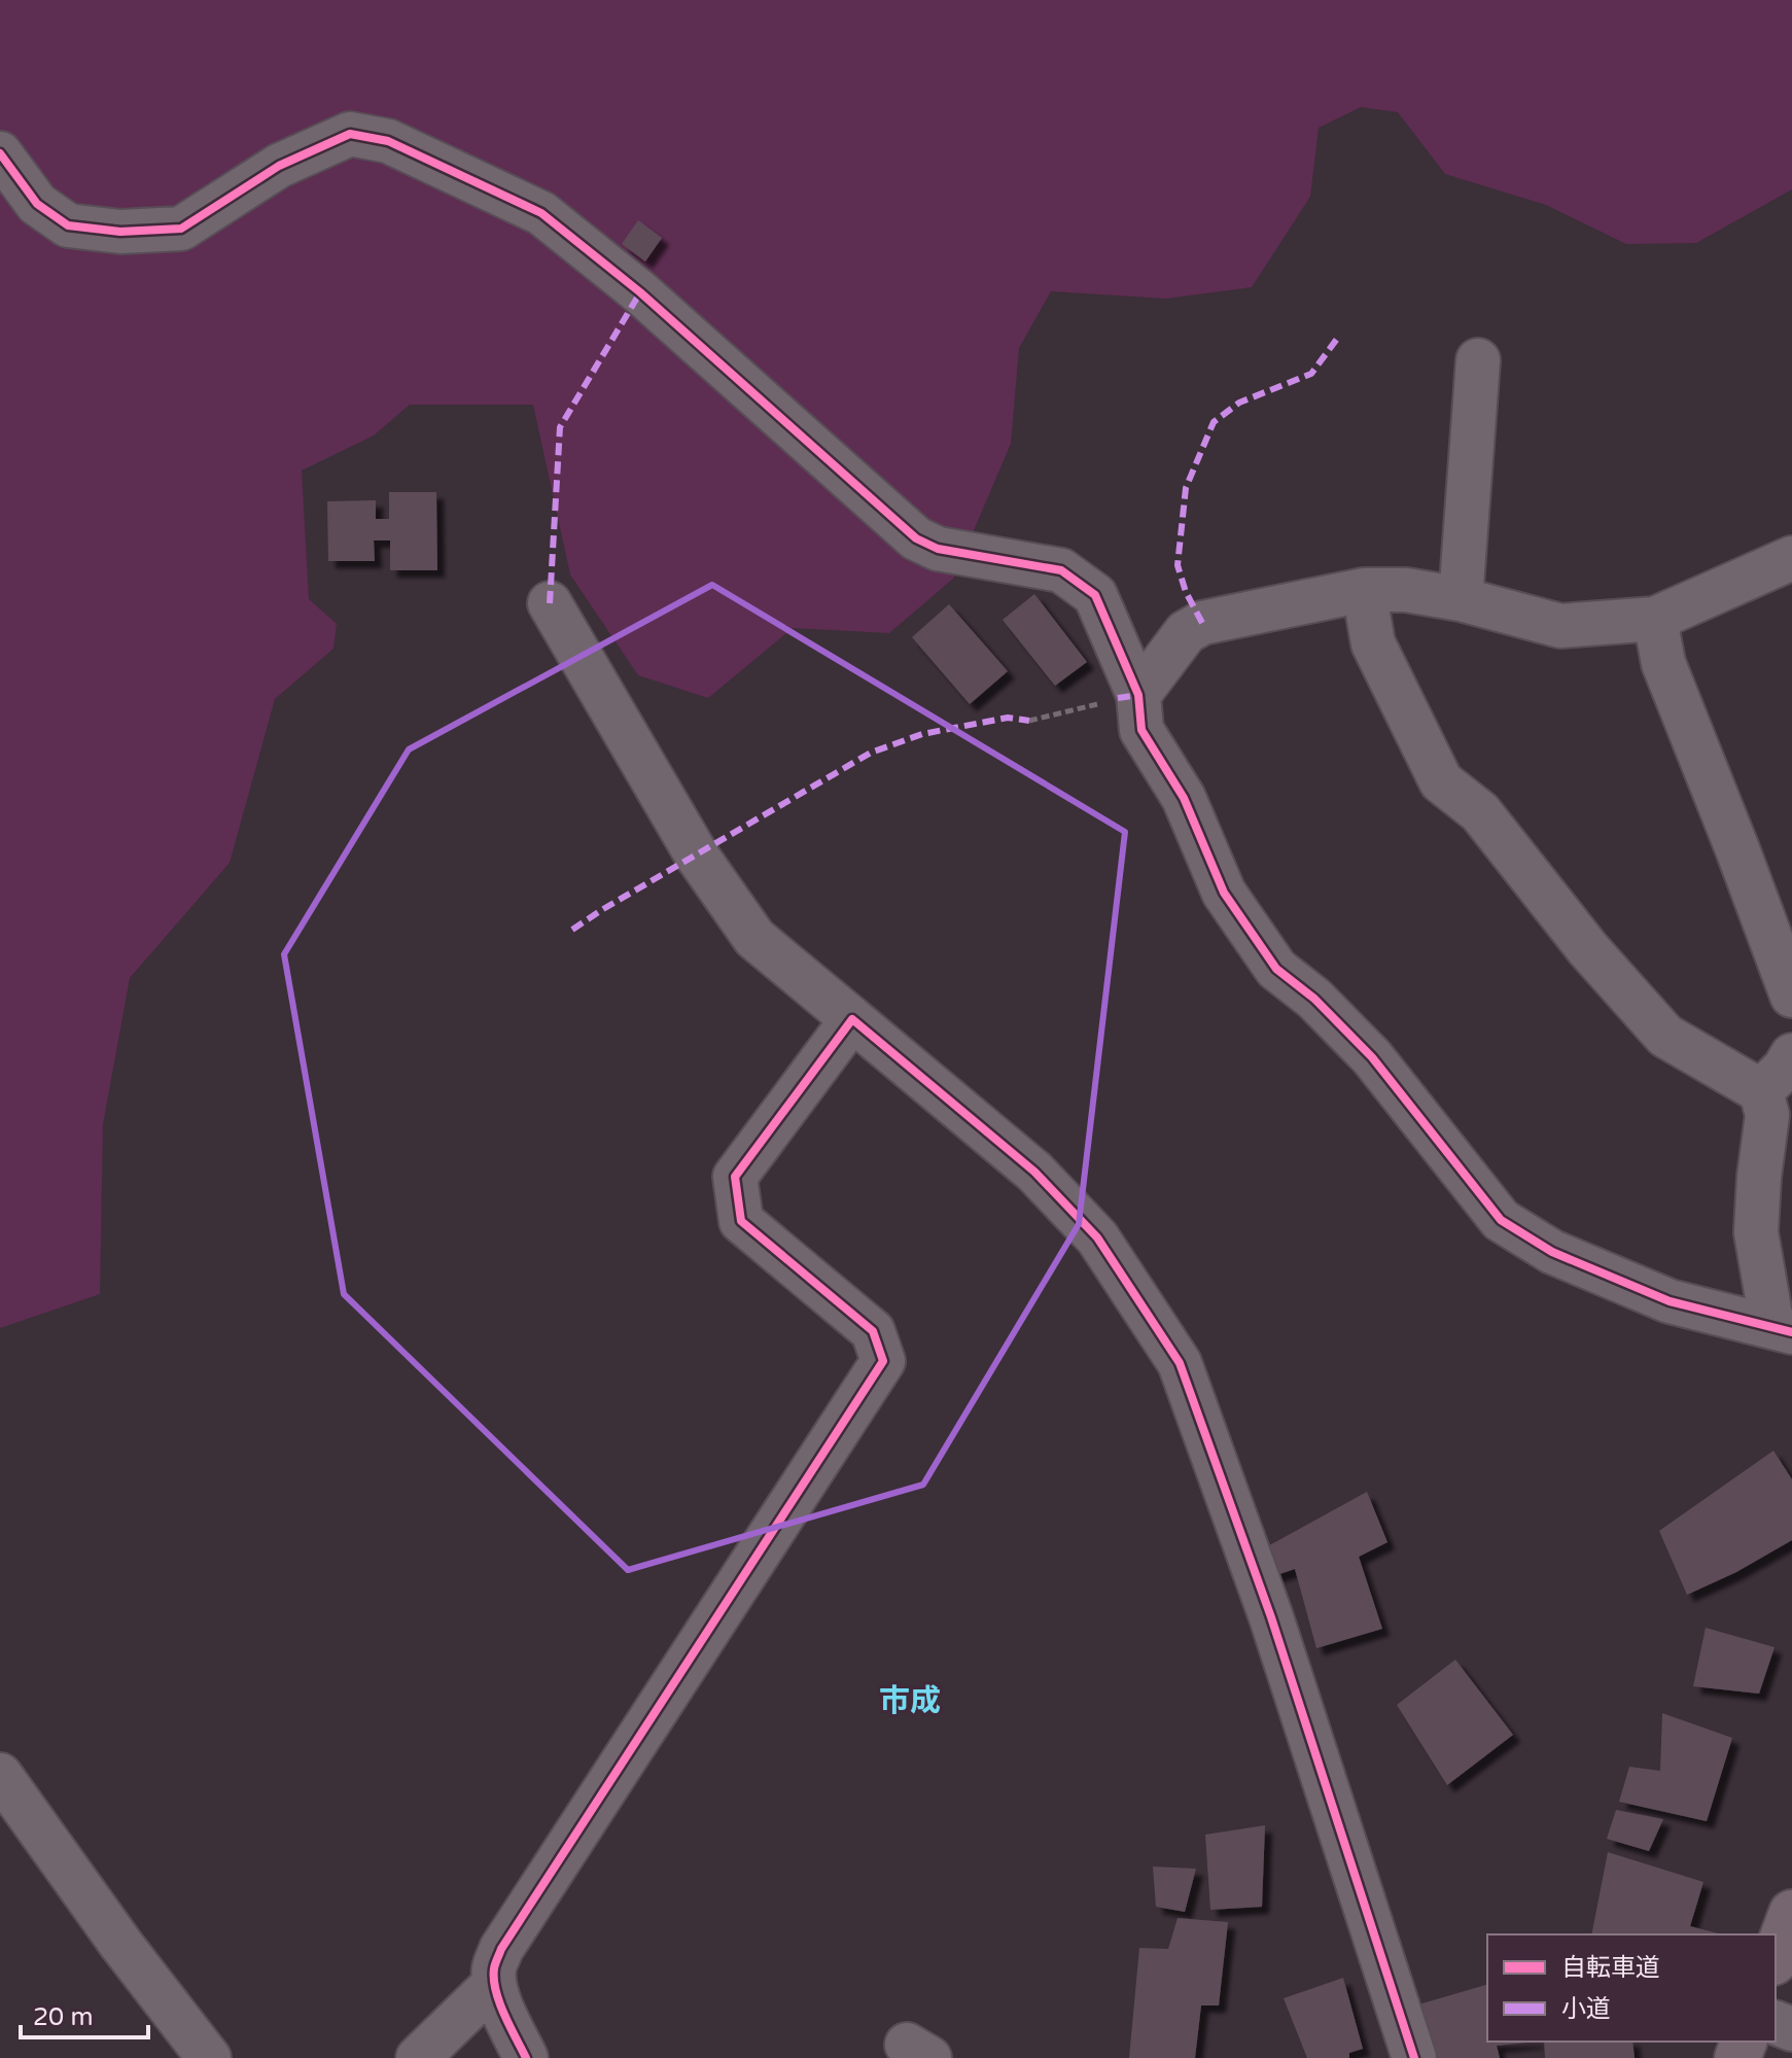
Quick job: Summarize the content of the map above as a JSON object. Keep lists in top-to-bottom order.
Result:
{
  "districts": ["市成"],
  "legend": ["自転車道", "小道"],
  "scale_bar": "20 m"
}
